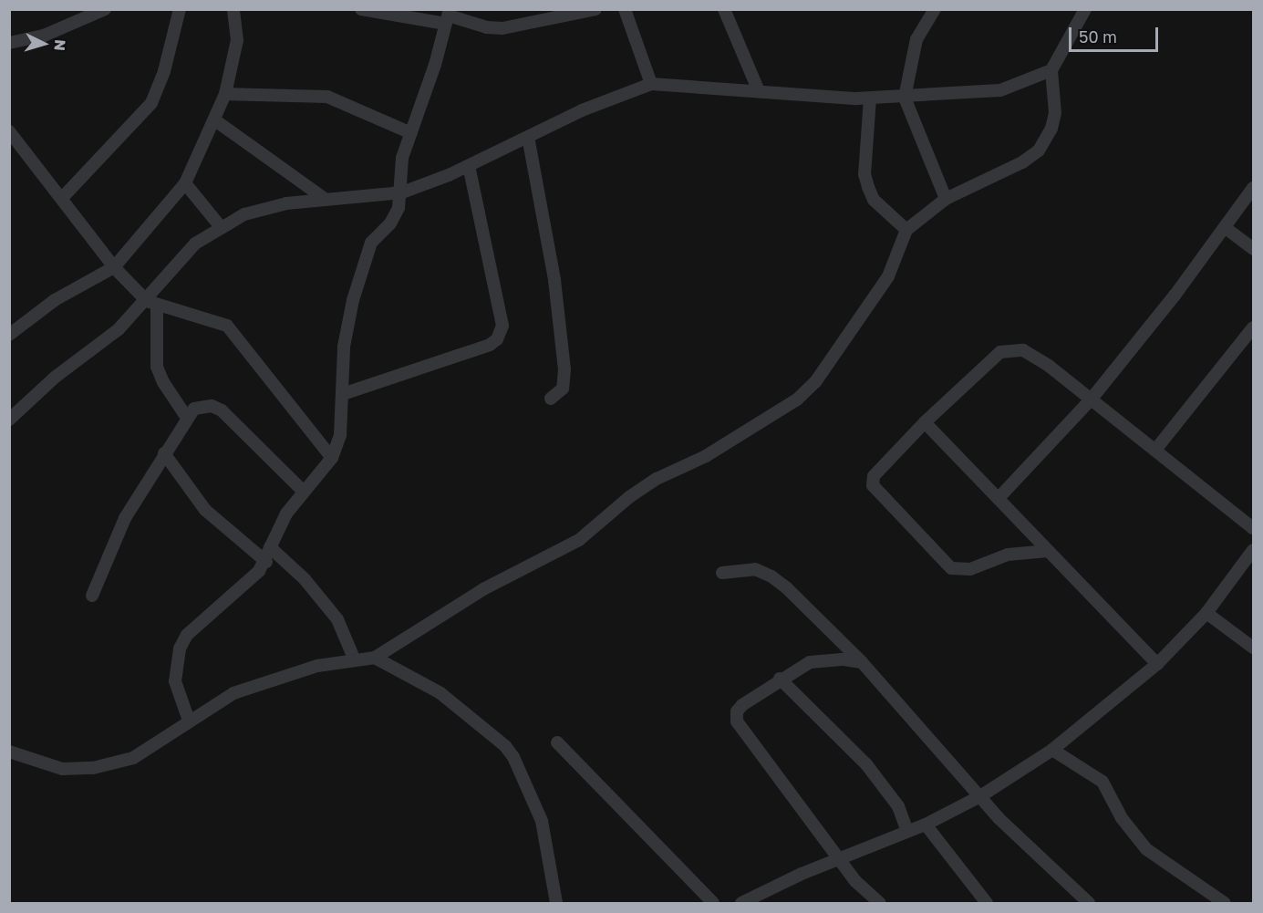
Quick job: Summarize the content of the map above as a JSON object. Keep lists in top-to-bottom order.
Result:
{
  "scale_bar": "50 m",
  "north": "right"
}
